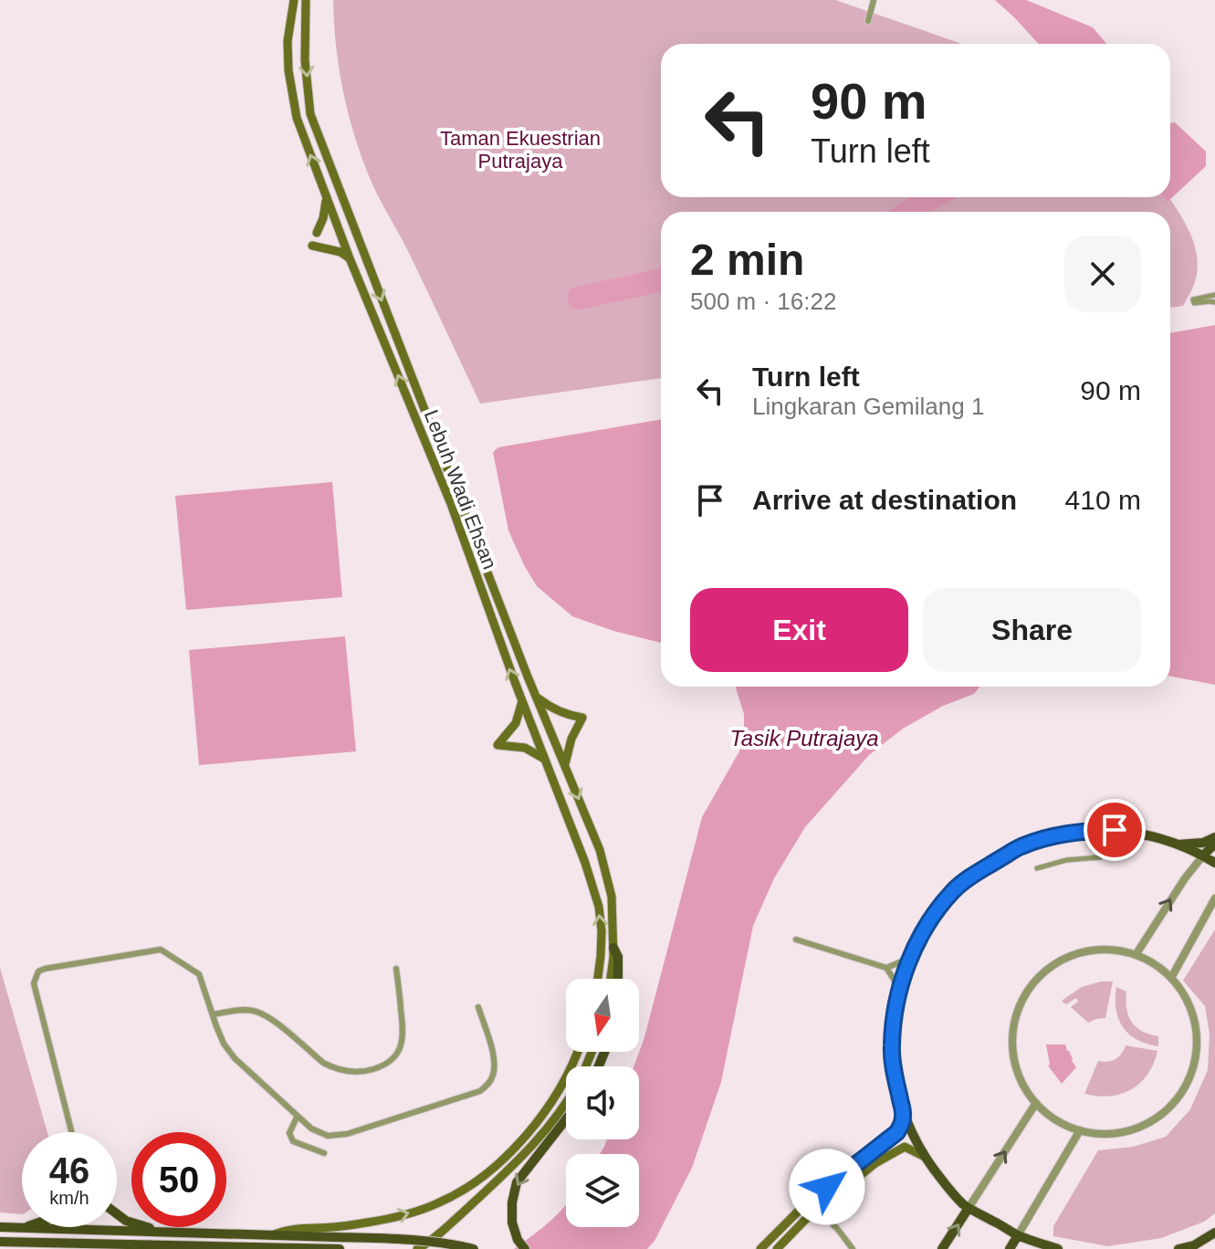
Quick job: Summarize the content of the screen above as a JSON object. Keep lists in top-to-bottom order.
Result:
{
  "streets": {
    "main road": ["Lebuh Wadi Ehsan"]
  },
  "water": ["Tasik Putrajaya"],
  "parks": ["Taman Ekuestrian Putrajaya"],
  "north": "bottom",
  "page": {
    "turn": ["90 m", "Turn left"],
    "heading": ["2 min", "500 m · 16:22"],
    "list": [
      {
        "name": "Turn left",
        "note": "Lingkaran Gemilang 1",
        "value": "90 m"
      },
      {
        "name": "Arrive at destination",
        "value": "410 m"
      }
    ],
    "buttons": ["Exit", "Share"],
    "speed": "46 km/h",
    "limit": "50"
  }
}
